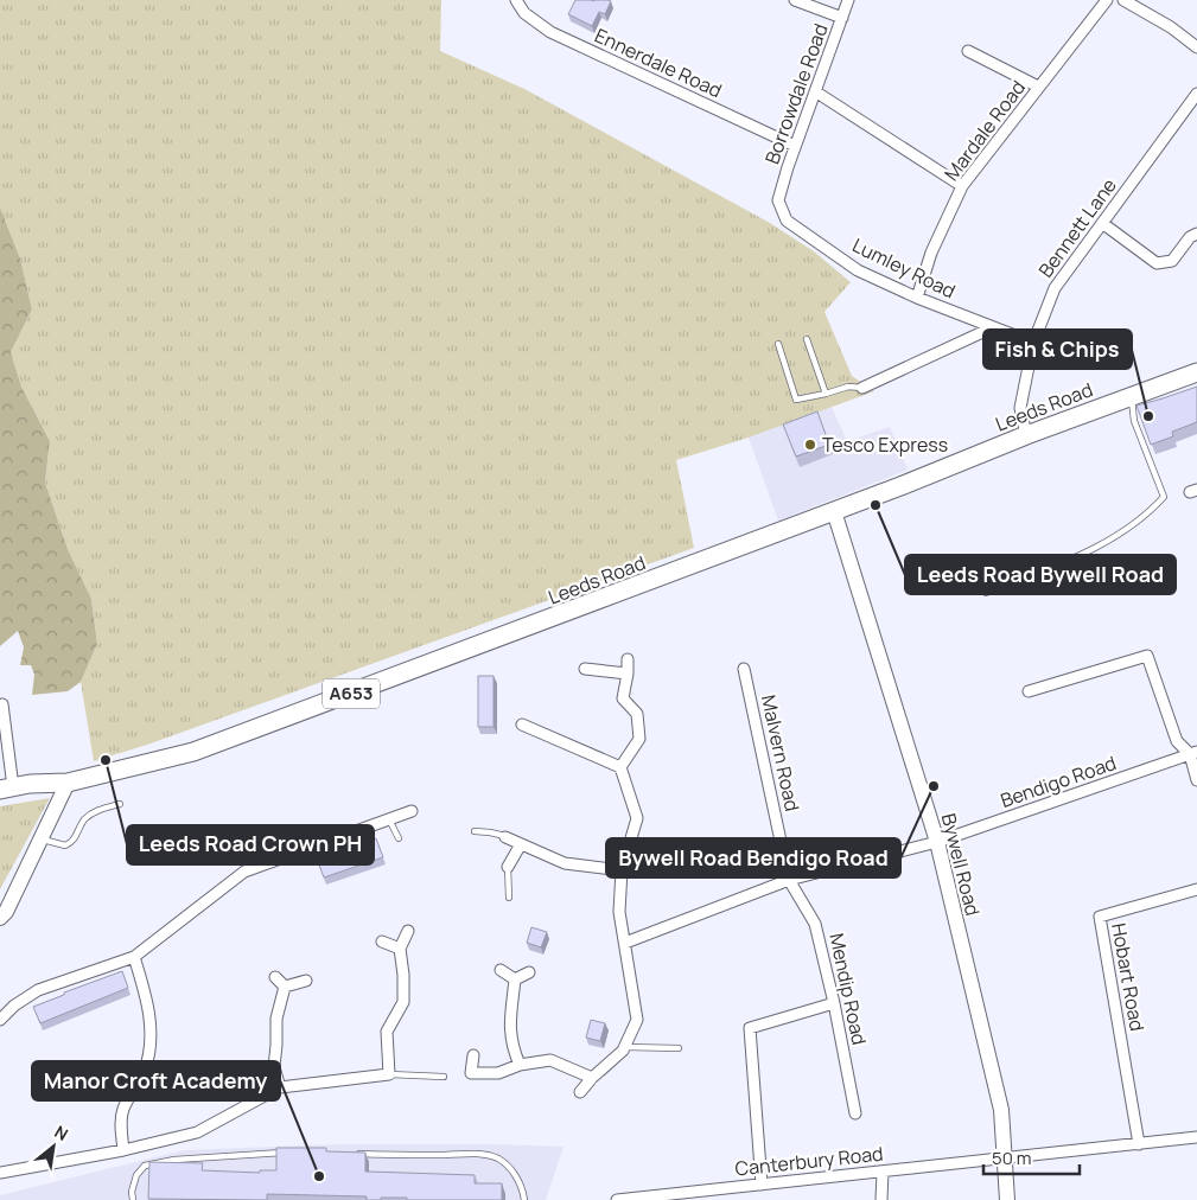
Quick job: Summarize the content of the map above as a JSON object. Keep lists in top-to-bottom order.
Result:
{
  "streets": {
    "main road": ["Leeds Road", "A653"],
    "street": [
      "Ennerdale Road",
      "Borrowdale Road",
      "Mardale Road",
      "Bennett Lane",
      "Lumley Road",
      "Malvern Road",
      "Bendigo Road",
      "Bywell Road",
      "Hobart Road",
      "Mendip Road",
      "Canterbury Road"
    ]
  },
  "crossings": [
    ["Ennerdale Road", "Borrowdale Road"],
    ["Borrowdale Road", "Lumley Road"],
    ["Mardale Road", "Lumley Road"],
    ["Bennett Lane", "Lumley Road"],
    ["Bennett Lane", "Leeds Road"],
    ["Leeds Road", "Bywell Road"],
    ["Malvern Road", "Bendigo Road"],
    ["Malvern Road", "Mendip Road"],
    ["Bendigo Road", "Bywell Road"],
    ["Bendigo Road", "Mendip Road"],
    ["Bywell Road", "Canterbury Road"],
    ["Hobart Road", "Canterbury Road"]
  ],
  "places": [
    "Fish & Chips",
    "Tesco Express",
    "Leeds Road Bywell Road",
    "Leeds Road Crown PH",
    "Bywell Road Bendigo Road",
    "Manor Croft Academy"
  ],
  "scale_bar": "50 m",
  "north": "top right"
}
